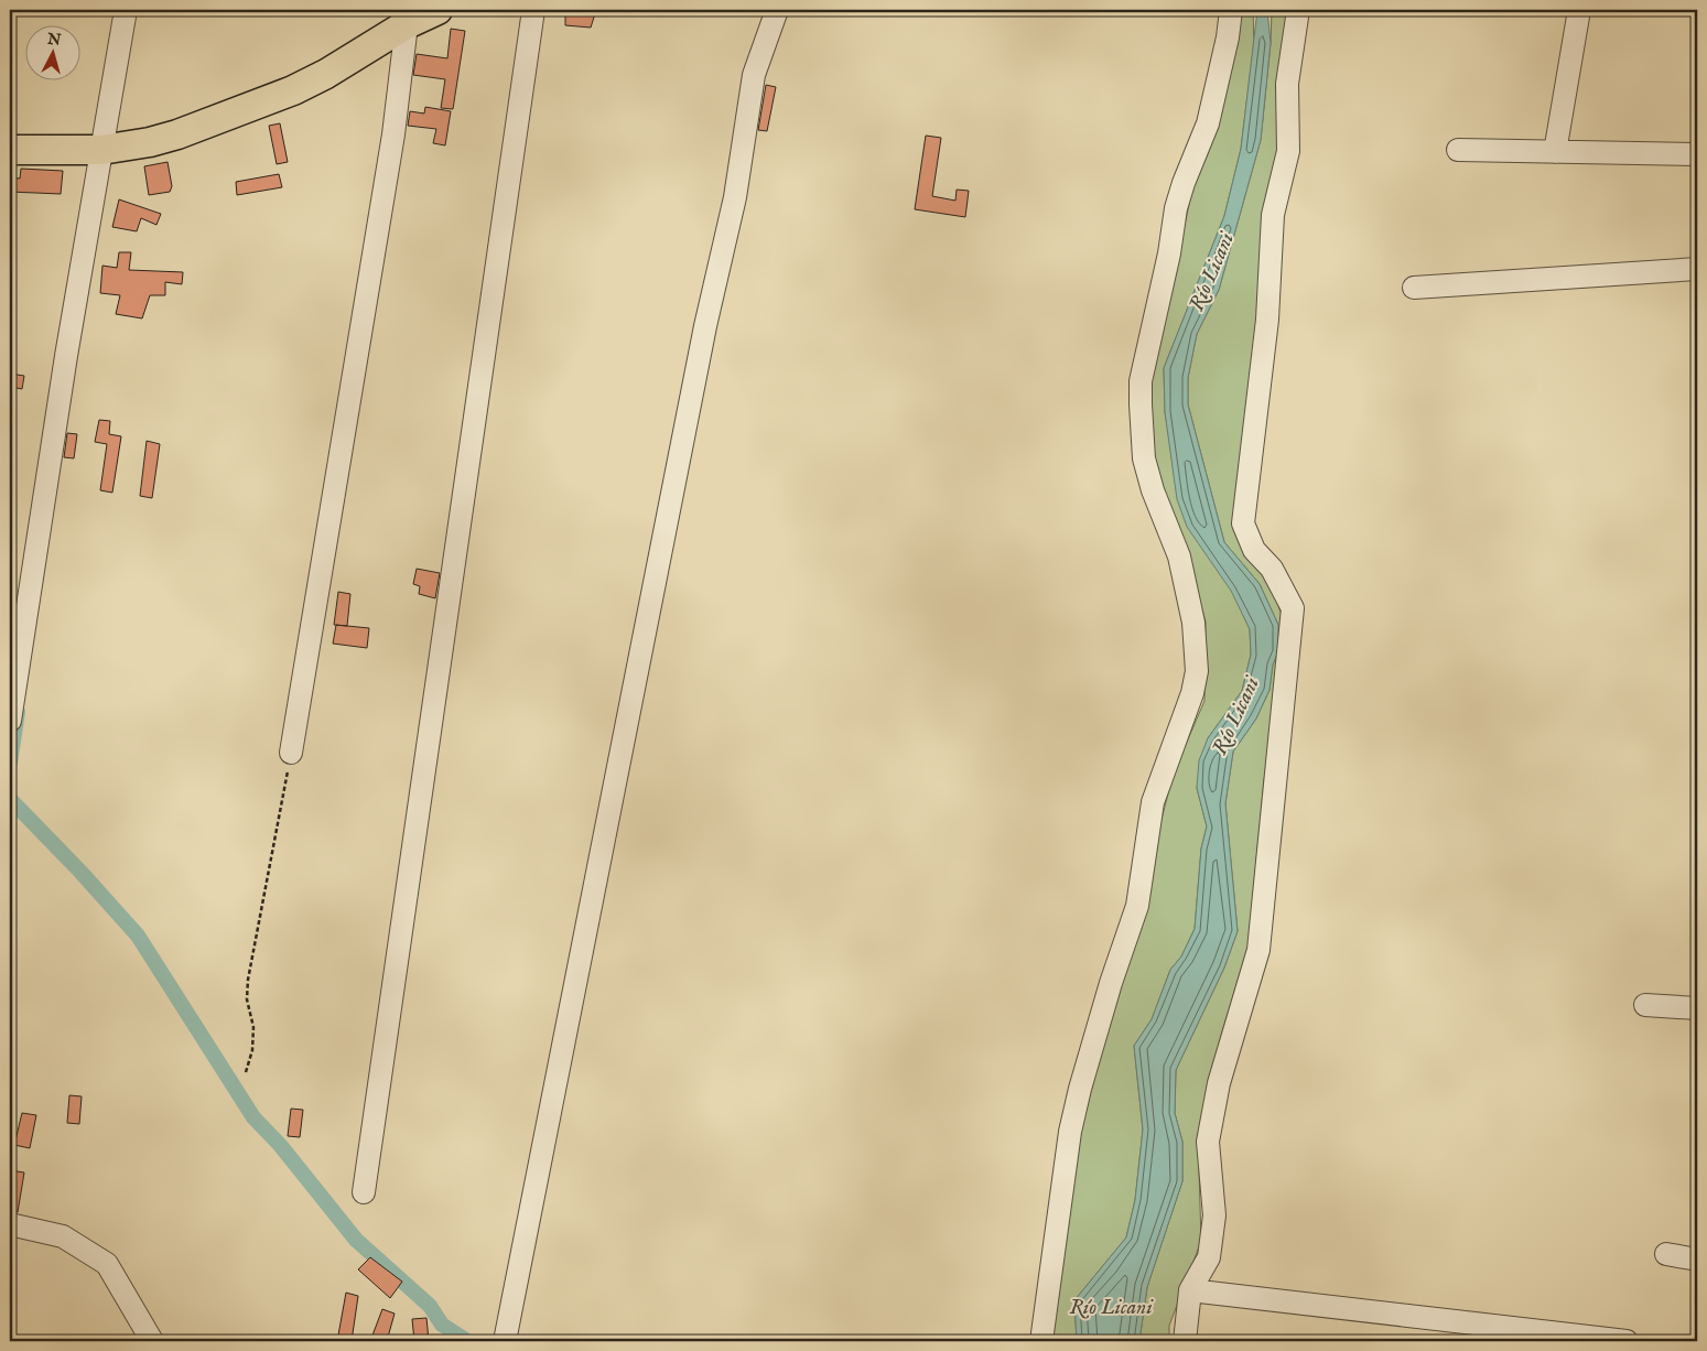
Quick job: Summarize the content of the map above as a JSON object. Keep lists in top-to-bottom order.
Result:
{
  "water": ["Río Licani"],
  "north": "top"
}
